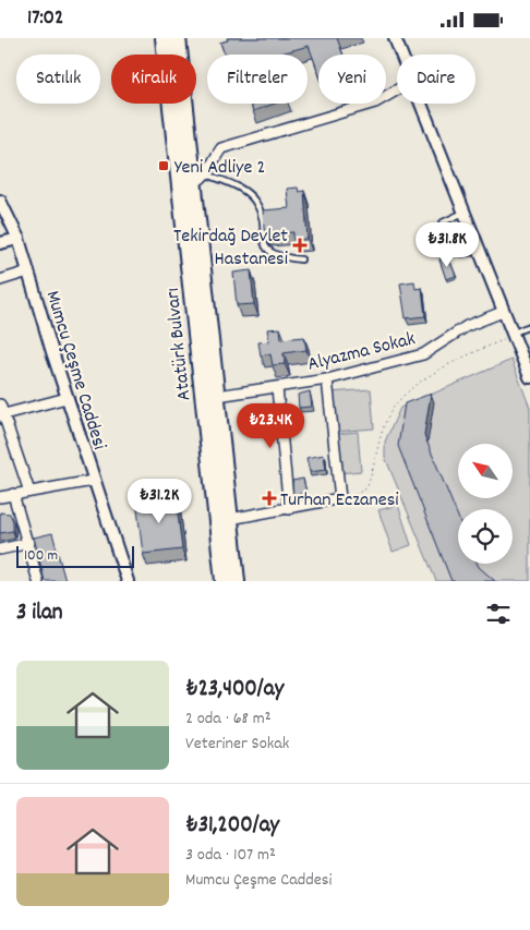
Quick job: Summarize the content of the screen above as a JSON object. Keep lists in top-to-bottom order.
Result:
{
  "streets": {
    "main road": ["Atatürk Bulvarı"],
    "street": ["Alyazma Sokak", "Mumcu Çeşme Caddesi"]
  },
  "crossings": [
    ["Atatürk Bulvarı", "Alyazma Sokak"]
  ],
  "places": {
    "transit": ["Yeni Adliye 2"],
    "health": ["Tekirdağ Devlet Hastanesi", "Turhan Eczanesi"]
  },
  "scale_bar": "100 m",
  "north": "top left",
  "page": {
    "status": "17:02",
    "chip": [
      "Satılık",
      "Kiralık",
      "Filtreler",
      "Yeni",
      "Daire"
    ],
    "price": ["₺31.8K", "₺23.4K", "₺31.2K"],
    "scale": "100 m",
    "heading": "3 ilan",
    "list": [
      {
        "name": "₺23,400/ay",
        "note": "2 oda · 68 m² · Veteriner Sokak"
      },
      {
        "name": "₺31,200/ay",
        "note": "3 oda · 107 m² · Mumcu Çeşme Caddesi"
      }
    ]
  }
}
